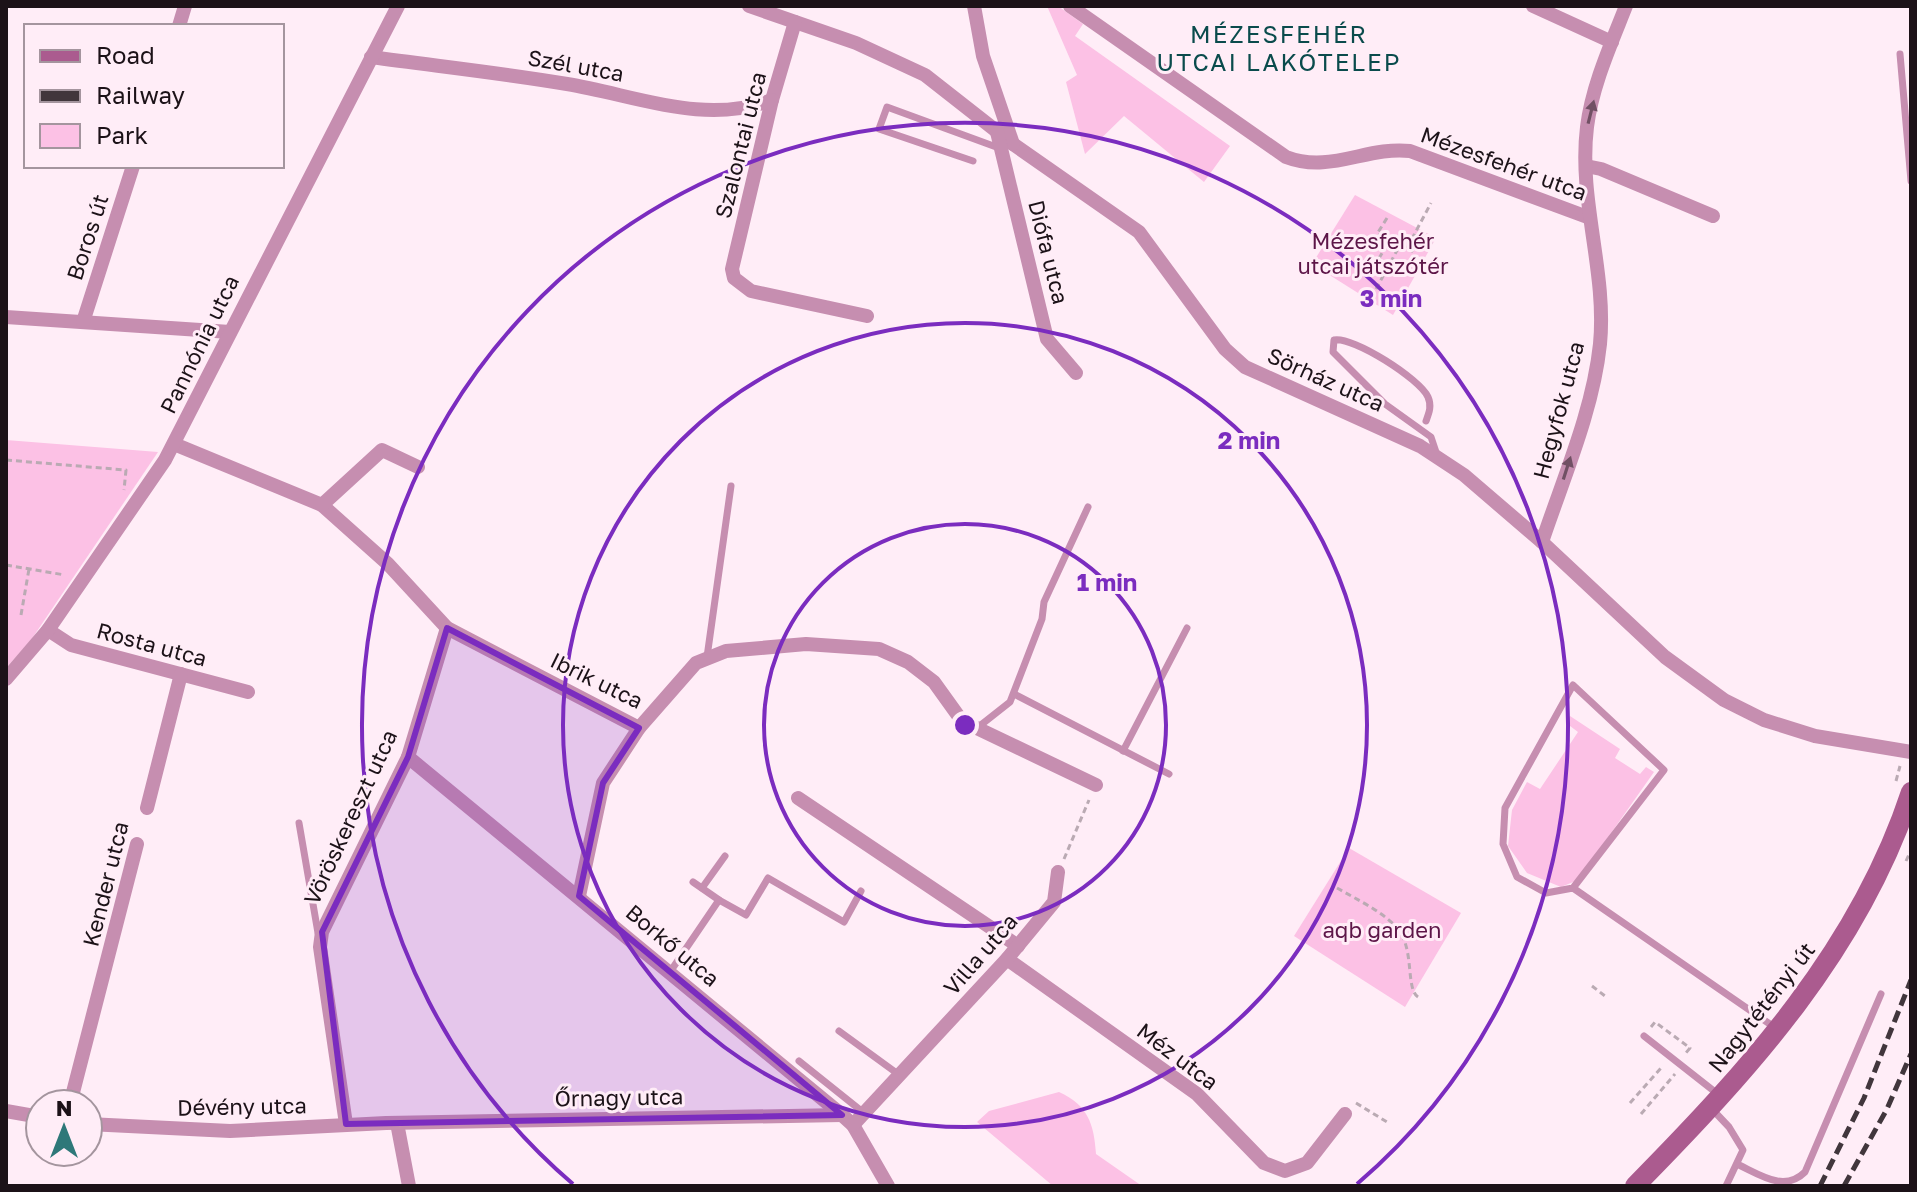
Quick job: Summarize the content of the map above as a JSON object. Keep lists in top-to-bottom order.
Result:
{
  "streets": {
    "main road": ["Nagytétényi út"],
    "street": [
      "Szél utca",
      "Szalontai utca",
      "Mézesfehér utca",
      "Boros út",
      "Diófa utca",
      "Pannónia utca",
      "Sörház utca",
      "Hegyfok utca",
      "Rosta utca",
      "Ibrik utca",
      "Vöröskereszt utca",
      "Kender utca",
      "Borkő utca",
      "Villa utca",
      "Méz utca",
      "Őrnagy utca",
      "Dévény utca"
    ]
  },
  "crossings": [
    ["Szél utca", "Szalontai utca"],
    ["Szél utca", "Pannónia utca"],
    ["Szalontai utca", "Sörház utca"],
    ["Mézesfehér utca", "Hegyfok utca"],
    ["Diófa utca", "Sörház utca"],
    ["Pannónia utca", "Rosta utca"],
    ["Pannónia utca", "Ibrik utca"],
    ["Sörház utca", "Hegyfok utca"],
    ["Rosta utca", "Kender utca"],
    ["Ibrik utca", "Vöröskereszt utca"],
    ["Vöröskereszt utca", "Borkő utca"],
    ["Vöröskereszt utca", "Dévény utca"],
    ["Borkő utca", "Villa utca"],
    ["Borkő utca", "Őrnagy utca"],
    ["Villa utca", "Méz utca"],
    ["Villa utca", "Őrnagy utca"],
    ["Őrnagy utca", "Dévény utca"]
  ],
  "one_way": ["Hegyfok utca"],
  "districts": ["MÉZESFEHÉR UTCAI LAKÓTELEP"],
  "parks": ["Mézesfehér utcai játszótér", "aqb garden"],
  "legend": ["Road", "Railway", "Park"],
  "north": "top",
  "rings": ["3 min", "2 min", "1 min"]
}
